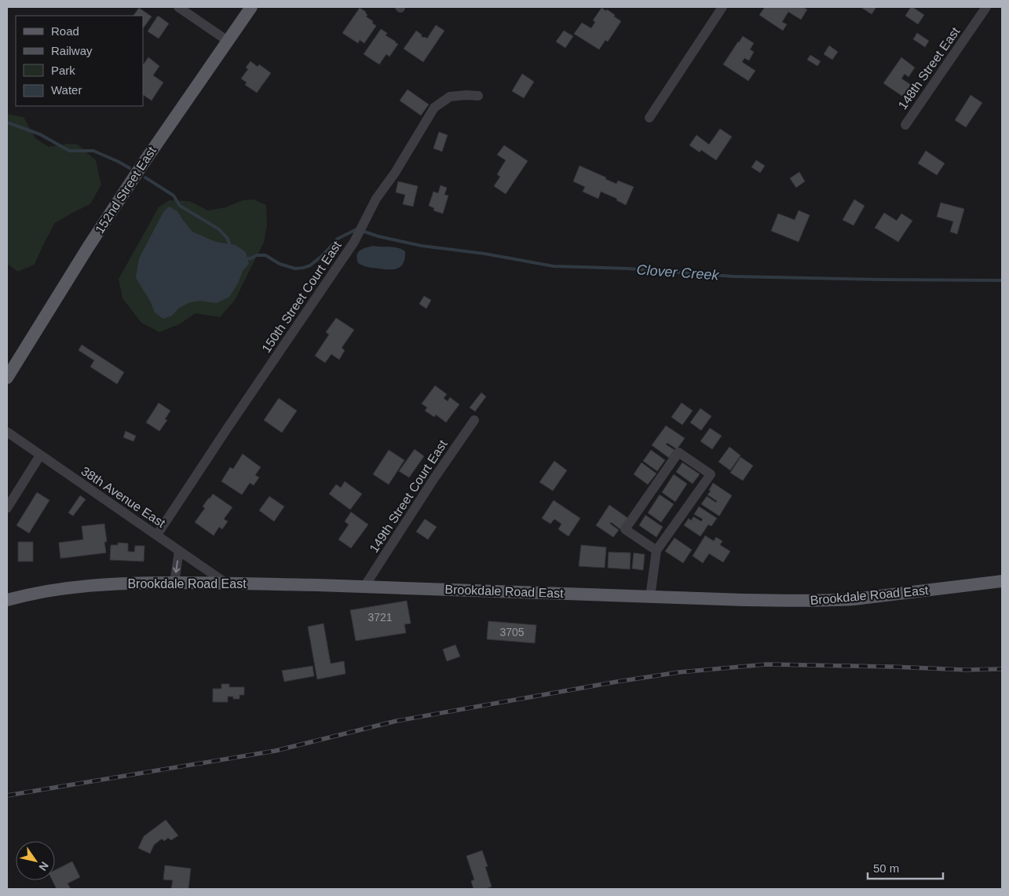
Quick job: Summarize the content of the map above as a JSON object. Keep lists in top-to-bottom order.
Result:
{
  "streets": {
    "main road": ["152nd Street East", "Brookdale Road East"],
    "street": [
      "148th Street East",
      "150th Street Court East",
      "149th Street Court East",
      "38th Avenue East"
    ]
  },
  "crossings": [
    ["150th Street Court East", "38th Avenue East"],
    ["149th Street Court East", "Brookdale Road East"],
    ["38th Avenue East", "Brookdale Road East"]
  ],
  "water": ["Clover Creek"],
  "house_numbers": ["3721", "3705"],
  "legend": [
    "Road",
    "Railway",
    "Park",
    "Water"
  ],
  "scale_bar": "50 m",
  "north": "bottom right"
}
